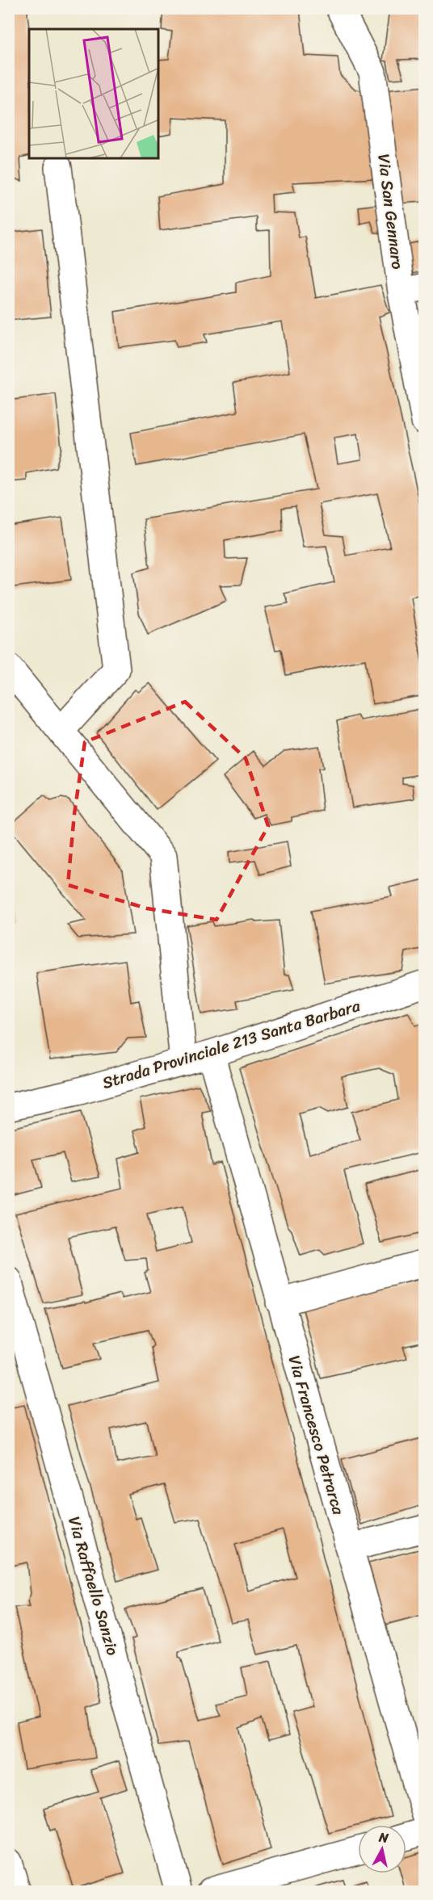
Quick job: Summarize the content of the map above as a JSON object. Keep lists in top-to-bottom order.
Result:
{
  "streets": {
    "street": [
      "Via San Gennaro",
      "Strada Provinciale 213 Santa Barbara",
      "Via Francesco Petrarca",
      "Via Raffaello Sanzio"
    ]
  },
  "crossings": [
    ["Strada Provinciale 213 Santa Barbara", "Via Francesco Petrarca"]
  ],
  "north": "top"
}
